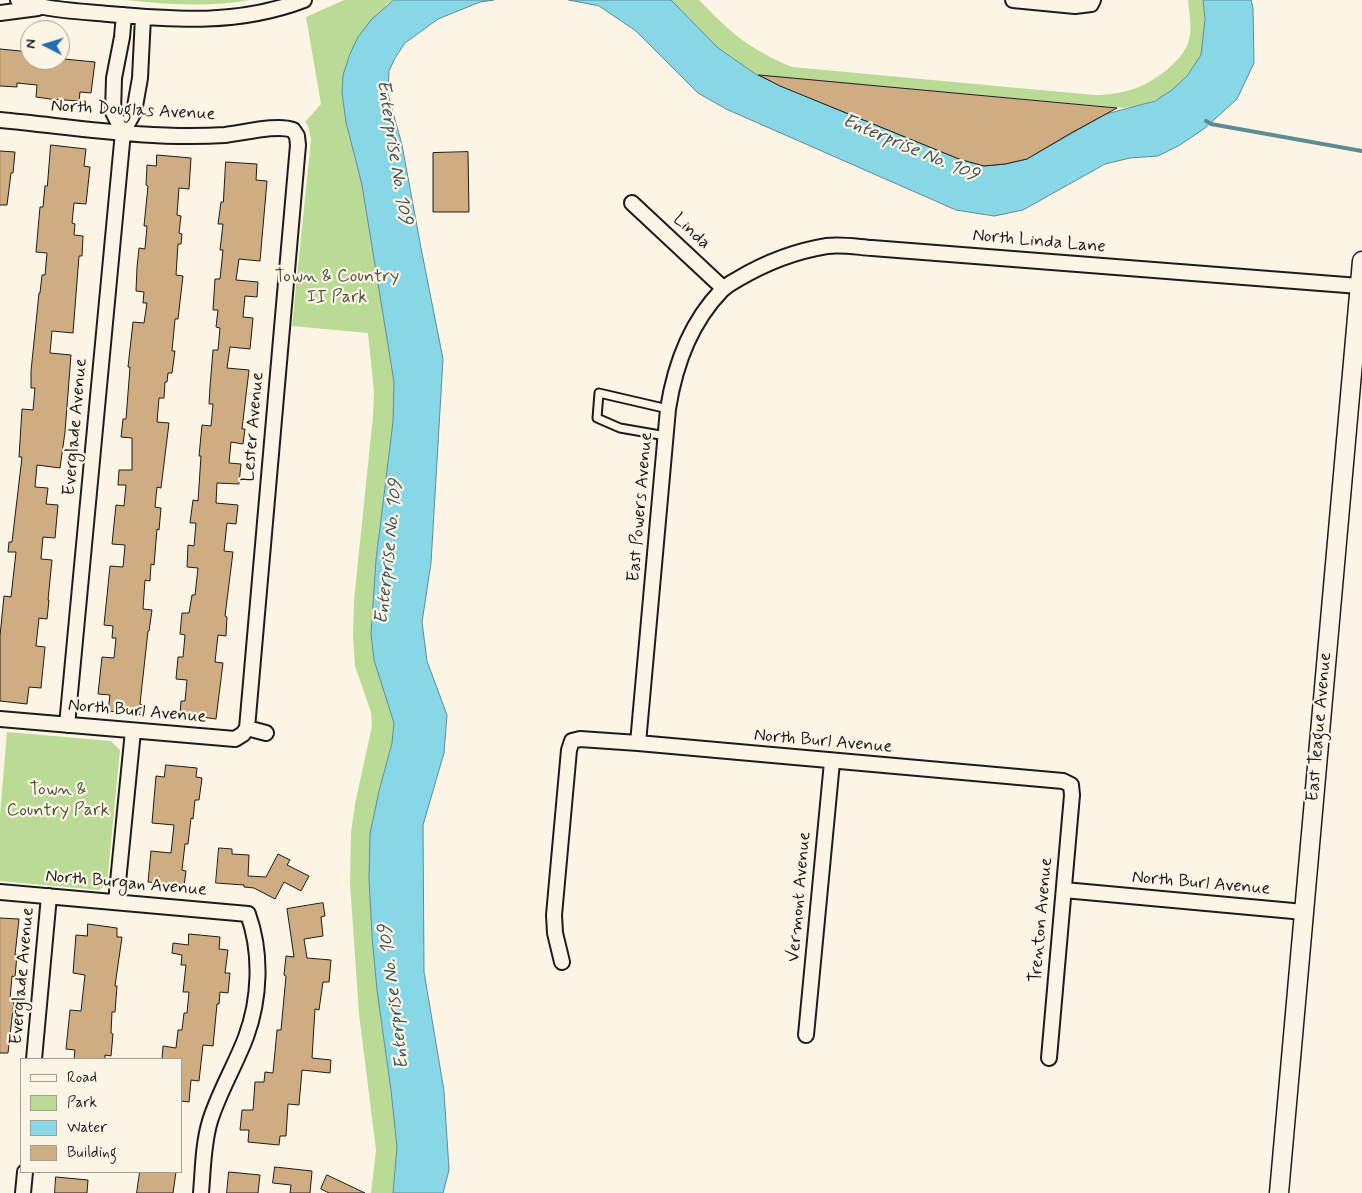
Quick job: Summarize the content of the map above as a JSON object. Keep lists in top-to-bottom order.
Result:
{
  "streets": {
    "street": [
      "North Douglas Avenue",
      "Linda",
      "North Linda Lane",
      "Everglade Avenue",
      "Lester Avenue",
      "East Powers Avenue",
      "North Burl Avenue",
      "East Teague Avenue",
      "North Burgan Avenue",
      "Vermont Avenue",
      "Trenton Avenue"
    ]
  },
  "crossings": [
    ["North Douglas Avenue", "Everglade Avenue"],
    ["North Douglas Avenue", "Lester Avenue"],
    ["Linda", "North Linda Lane"],
    ["Linda", "East Powers Avenue"],
    ["North Linda Lane", "East Powers Avenue"],
    ["North Linda Lane", "East Teague Avenue"],
    ["Everglade Avenue", "North Burl Avenue"],
    ["Everglade Avenue", "North Burgan Avenue"],
    ["Lester Avenue", "North Burl Avenue"],
    ["East Powers Avenue", "North Burl Avenue"],
    ["North Burl Avenue", "East Teague Avenue"],
    ["North Burl Avenue", "Vermont Avenue"],
    ["North Burl Avenue", "Trenton Avenue"]
  ],
  "water": ["Enterprise No. 109"],
  "parks": ["Town & Country II Park", "Town & Country Park"],
  "legend": [
    "Road",
    "Park",
    "Water",
    "Building"
  ],
  "north": "left"
}
